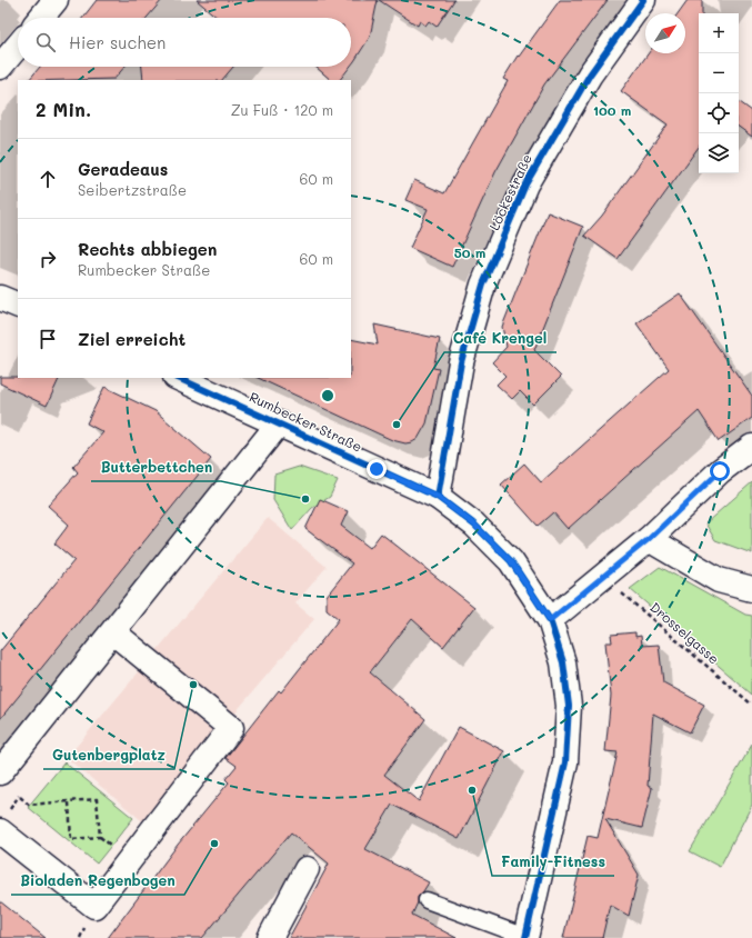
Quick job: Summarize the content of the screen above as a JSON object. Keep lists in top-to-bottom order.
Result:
{
  "streets": {
    "street": ["Löckestraße", "Rumbecker Straße"],
    "path": ["Drosselgasse"]
  },
  "crossings": [
    ["Löckestraße", "Rumbecker Straße"]
  ],
  "places": [
    "Café Krengel",
    "Butterbettchen",
    "Gutenbergplatz",
    "Family-Fitness",
    "Bioladen Regenbogen"
  ],
  "north": "top right",
  "page": {
    "map_buttons": ["+", "−"],
    "search": "Hier suchen",
    "heading": ["2 Min.", "Zu Fuß · 120 m"],
    "list": [
      ["Geradeaus", "Seibertzstraße", "60 m"],
      ["Rechts abbiegen", "Rumbecker Straße", "60 m"],
      "Ziel erreicht"
    ]
  },
  "rings": ["100 m", "50 m"]
}
